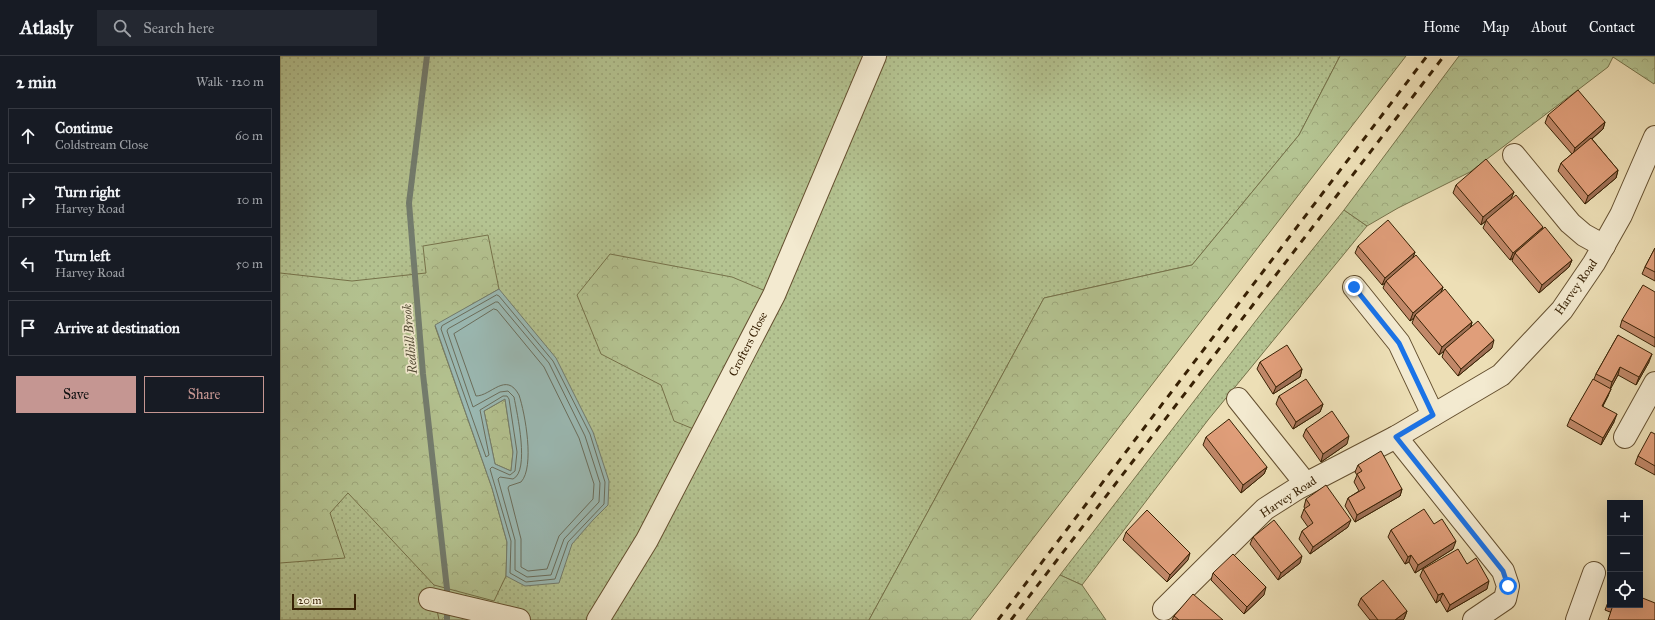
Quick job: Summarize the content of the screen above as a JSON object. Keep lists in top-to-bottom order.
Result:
{
  "streets": {
    "street": ["Harvey Road", "Crofters Close"]
  },
  "water": ["Redhill Brook"],
  "scale_bar": "20 m",
  "page": {
    "header": "Atlasly",
    "search": "Search here",
    "nav": [
      "Home",
      "Map",
      "About",
      "Contact"
    ],
    "heading": ["2 min", "Walk · 120 m"],
    "list": [
      ["Continue", "Coldstream Close", "60 m"],
      ["Turn right", "Harvey Road", "10 m"],
      ["Turn left", "Harvey Road", "50 m"],
      "Arrive at destination"
    ],
    "buttons": ["Save", "Share"],
    "map_buttons": ["+", "−"],
    "scale": "20 m"
  }
}
